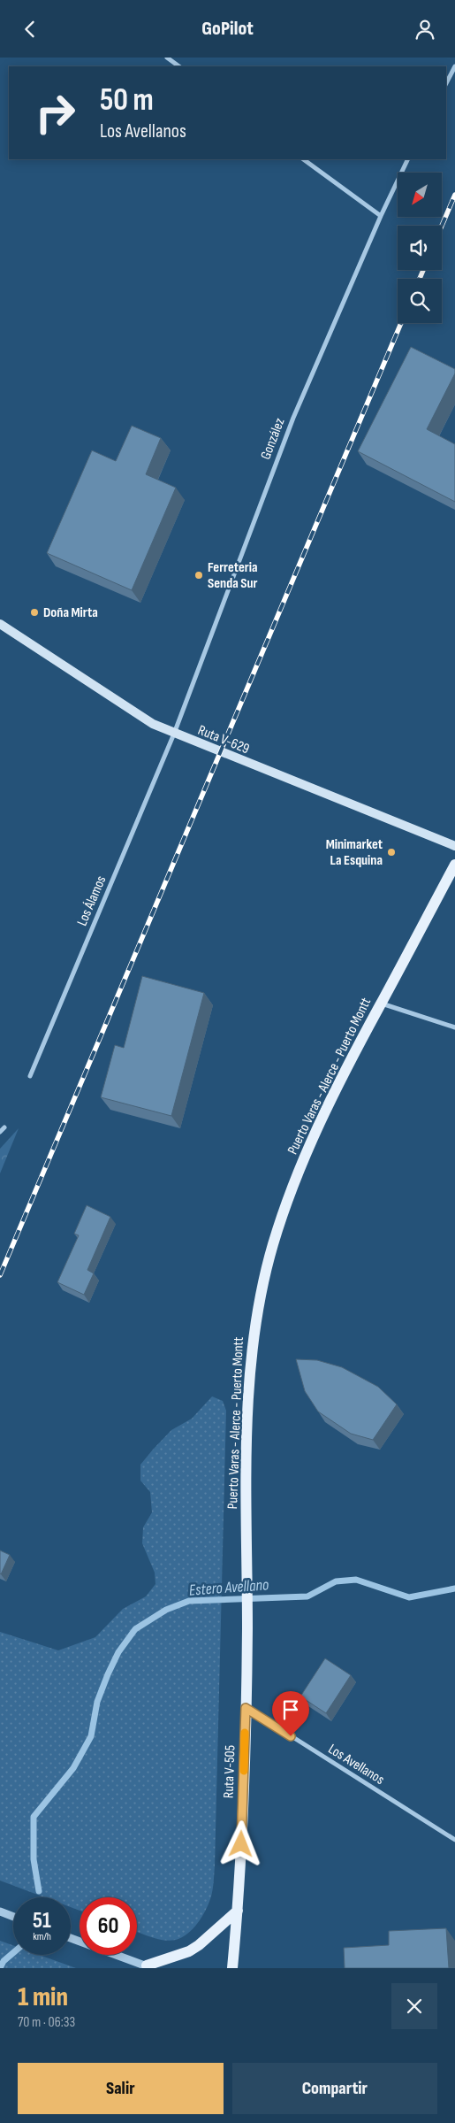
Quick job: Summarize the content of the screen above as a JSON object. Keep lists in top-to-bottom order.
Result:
{
  "streets": {
    "main road": ["Ruta V-629", "Puerto Varas - Alerce - Puerto Montt", "Ruta V-505"],
    "street": ["González", "Los Álamos", "Los Avellanos"]
  },
  "crossings": [
    ["González", "Ruta V-629"],
    ["González", "Los Álamos"],
    ["Ruta V-629", "Los Álamos"],
    ["Puerto Varas - Alerce - Puerto Montt", "Ruta V-505"],
    ["Los Avellanos", "Ruta V-505"]
  ],
  "water": ["Estero Avellano"],
  "places": ["Ferreteria Senda Sur", "Doña Mirta", "Minimarket La Esquina"],
  "north": "bottom left",
  "page": {
    "header": "GoPilot",
    "turn": ["50 m", "Los Avellanos"],
    "speed": "51 km/h",
    "limit": "60",
    "heading": ["1 min", "70 m · 06:33"],
    "buttons": ["Salir", "Compartir"]
  }
}
